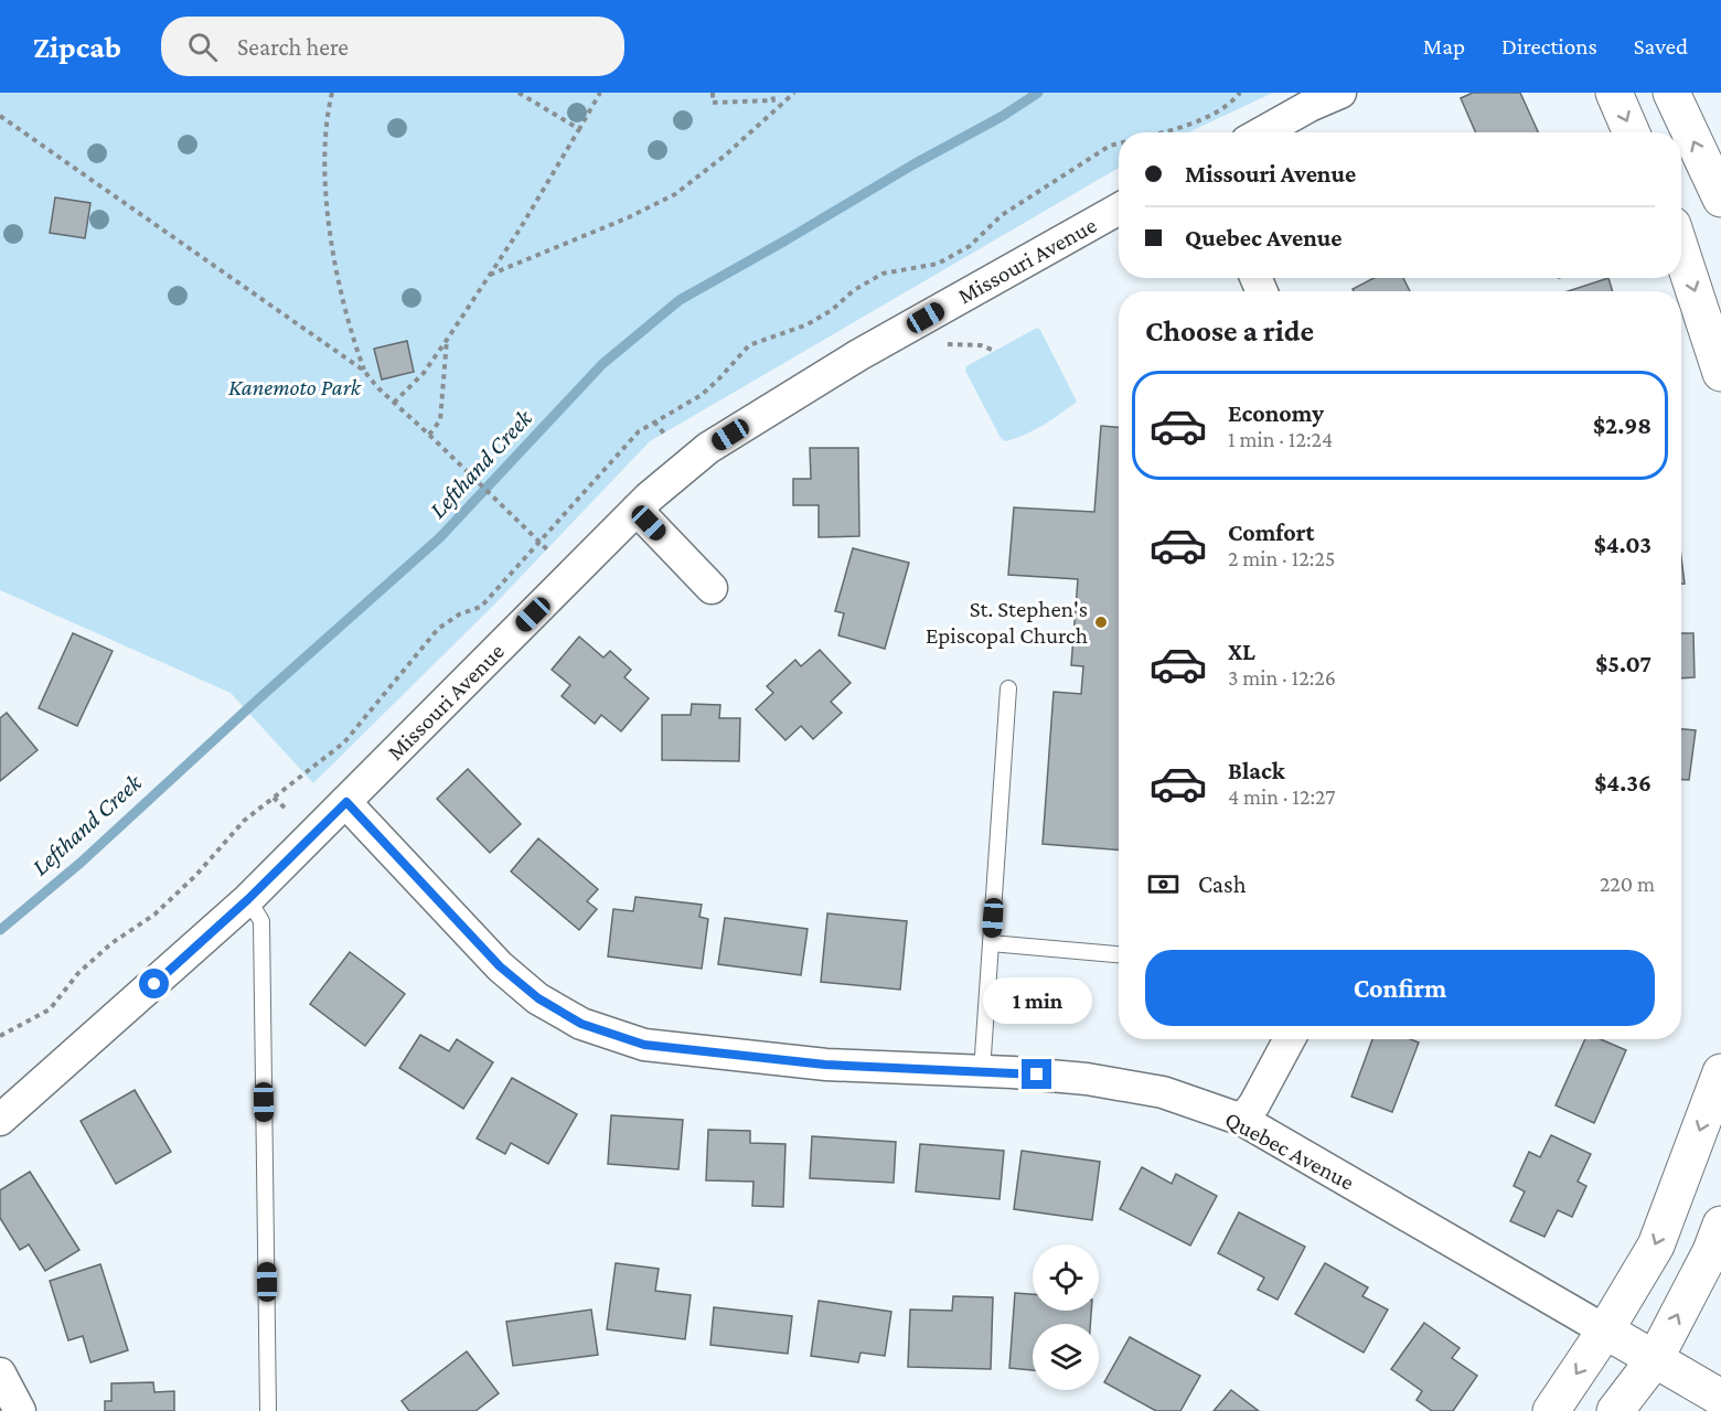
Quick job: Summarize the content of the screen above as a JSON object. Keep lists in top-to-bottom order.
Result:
{
  "streets": {
    "street": ["Missouri Avenue", "Quebec Avenue"]
  },
  "crossings": [
    ["Missouri Avenue", "Quebec Avenue"]
  ],
  "water": ["Lefthand Creek"],
  "parks": ["Kanemoto Park"],
  "places": ["St. Stephen's Episcopal Church"],
  "page": {
    "header": "Zipcab",
    "search": "Search here",
    "nav": ["Map", "Directions", "Saved"],
    "banner": ["Missouri Avenue", "Quebec Avenue"],
    "heading": "Choose a ride",
    "list": [
      {
        "name": "Economy",
        "note": "1 min · 12:24",
        "value": "$2.98"
      },
      {
        "name": "Comfort",
        "note": "2 min · 12:25",
        "value": "$4.03"
      },
      {
        "name": "XL",
        "note": "3 min · 12:26",
        "value": "$5.07"
      },
      {
        "name": "Black",
        "note": "4 min · 12:27",
        "value": "$4.36"
      }
    ],
    "pay": ["Cash", "220 m"],
    "buttons": "Confirm",
    "bubble": "1 min"
  }
}
